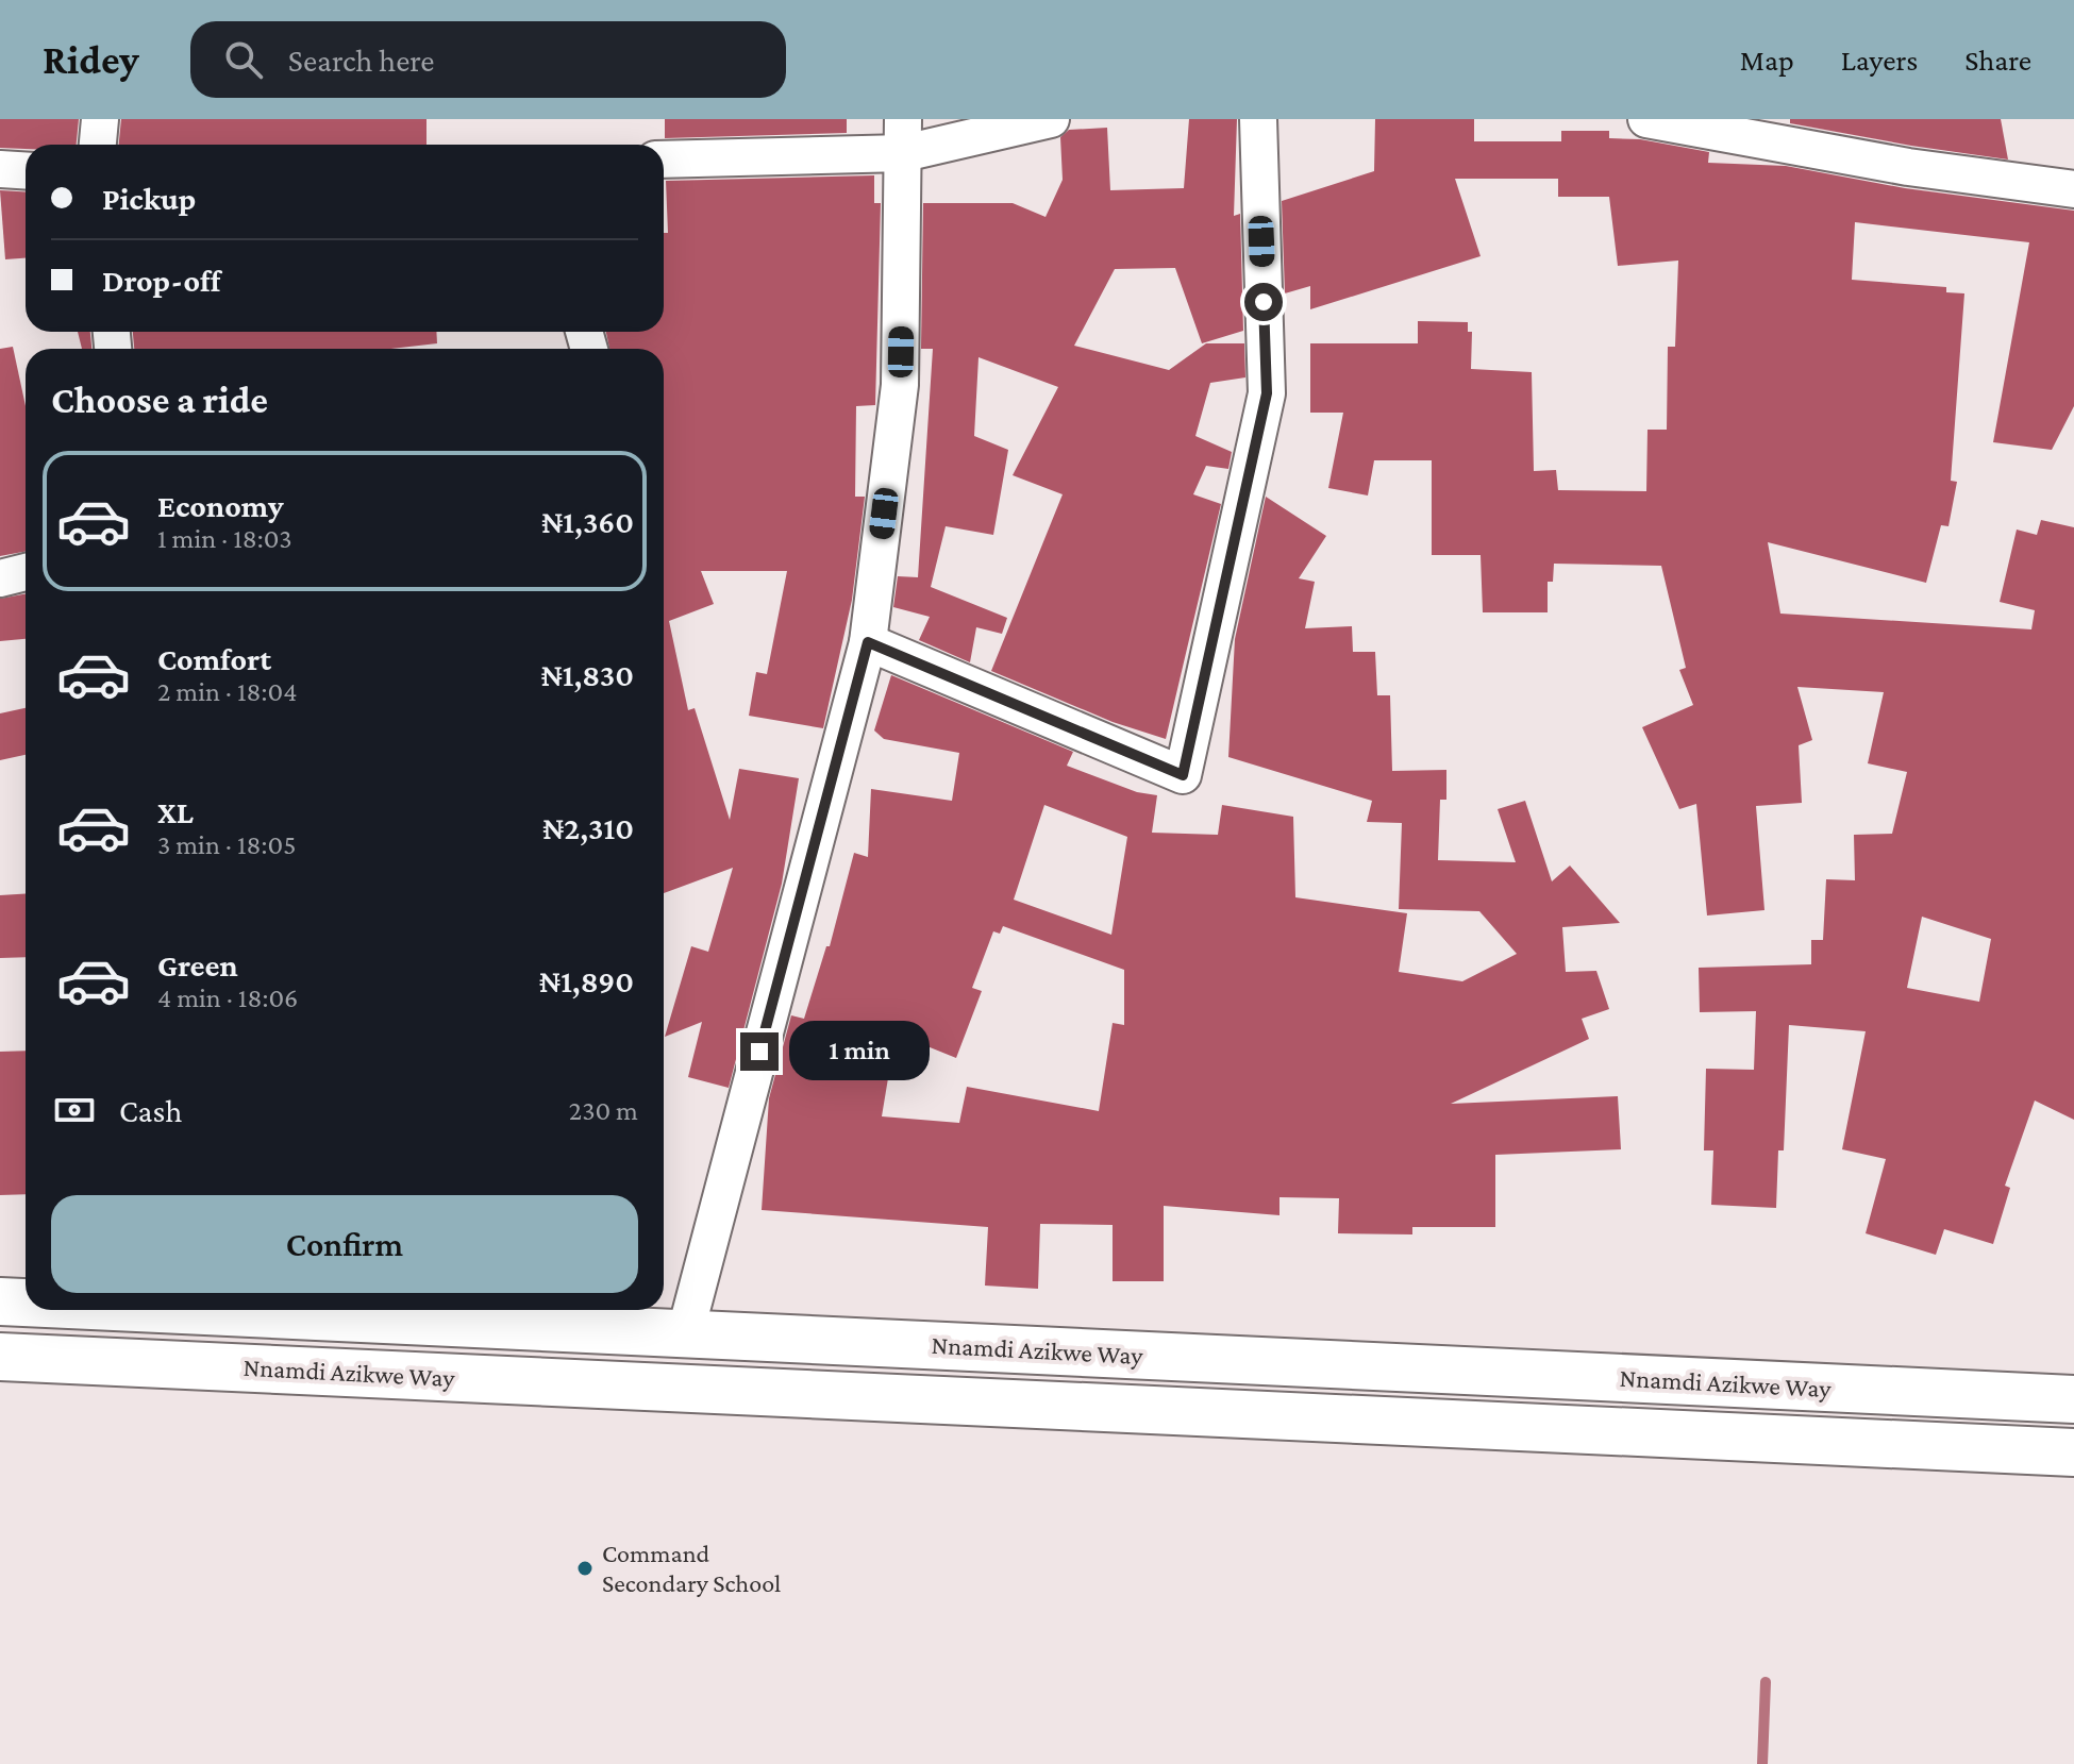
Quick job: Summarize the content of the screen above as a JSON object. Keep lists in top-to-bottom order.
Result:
{
  "streets": {
    "highway": ["Nnamdi Azikwe Way"]
  },
  "places": ["Command Secondary School"],
  "page": {
    "header": "Ridey",
    "search": "Search here",
    "nav": ["Map", "Layers", "Share"],
    "banner": ["Pickup", "Drop-off"],
    "heading": "Choose a ride",
    "list": [
      {
        "name": "Economy",
        "note": "1 min · 18:03",
        "value": "₦1,360"
      },
      {
        "name": "Comfort",
        "note": "2 min · 18:04",
        "value": "₦1,830"
      },
      {
        "name": "XL",
        "note": "3 min · 18:05",
        "value": "₦2,310"
      },
      {
        "name": "Green",
        "note": "4 min · 18:06",
        "value": "₦1,890"
      }
    ],
    "bubble": "1 min",
    "pay": ["Cash", "230 m"],
    "buttons": "Confirm"
  }
}
